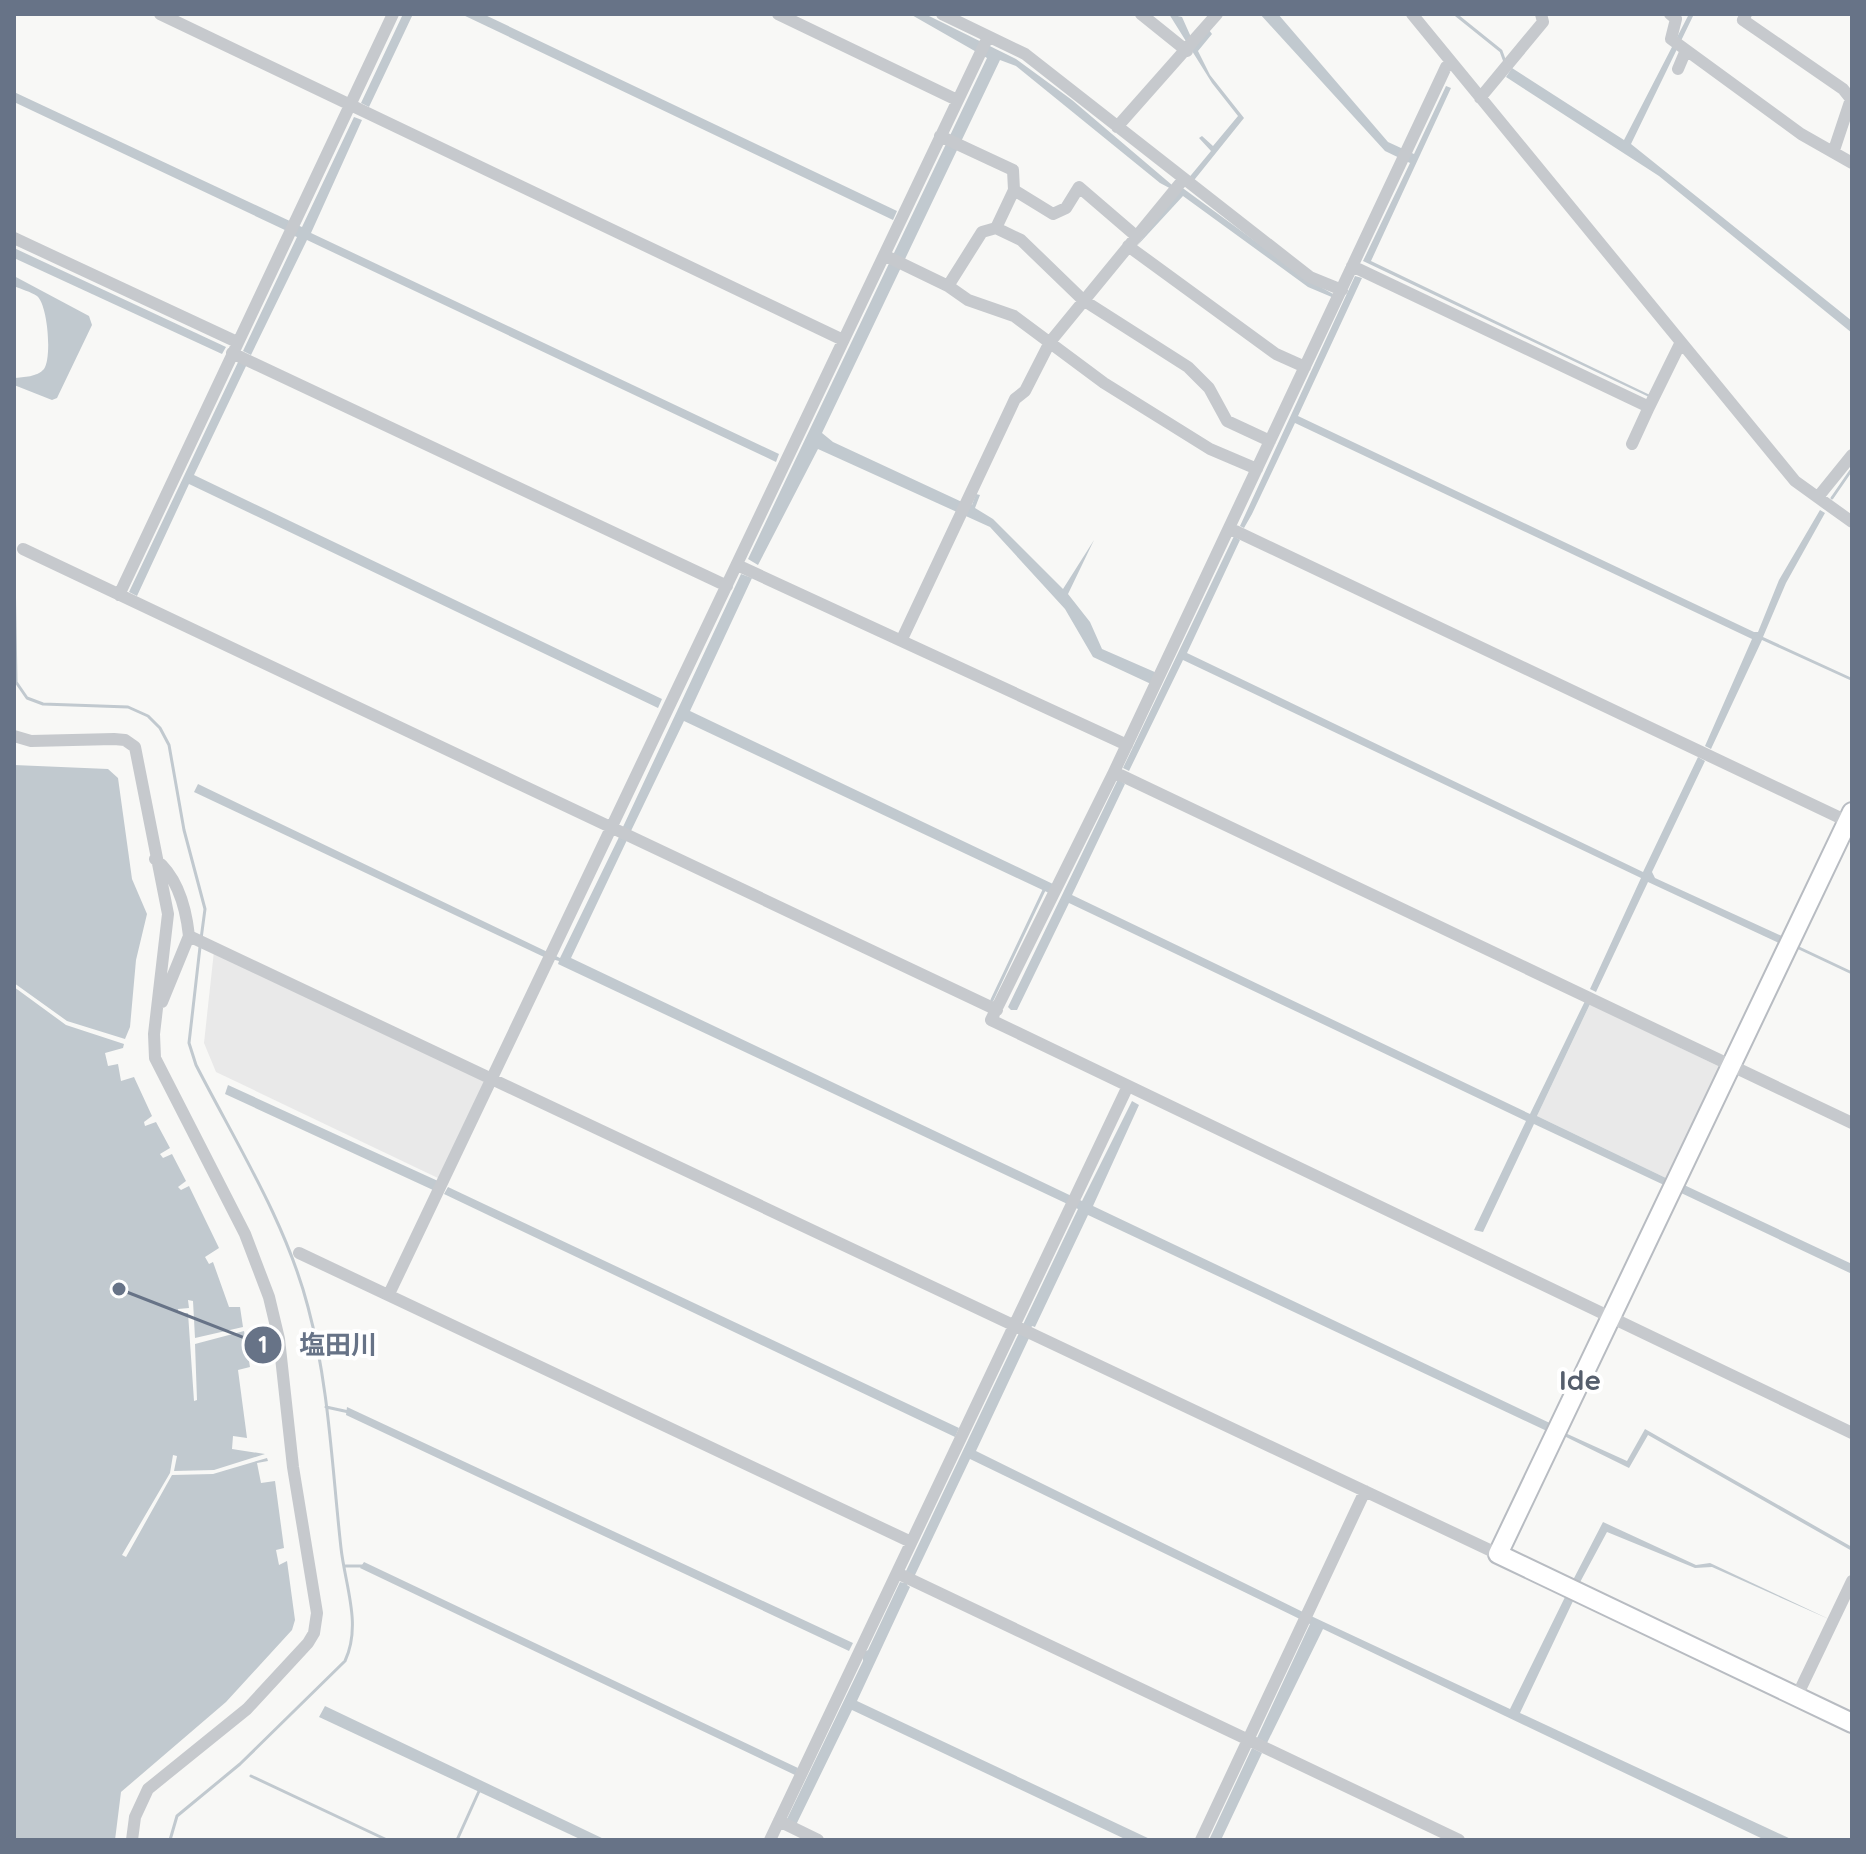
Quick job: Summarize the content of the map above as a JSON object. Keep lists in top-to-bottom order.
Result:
{
  "districts": ["Ide"],
  "places": ["塩田川"]
}
